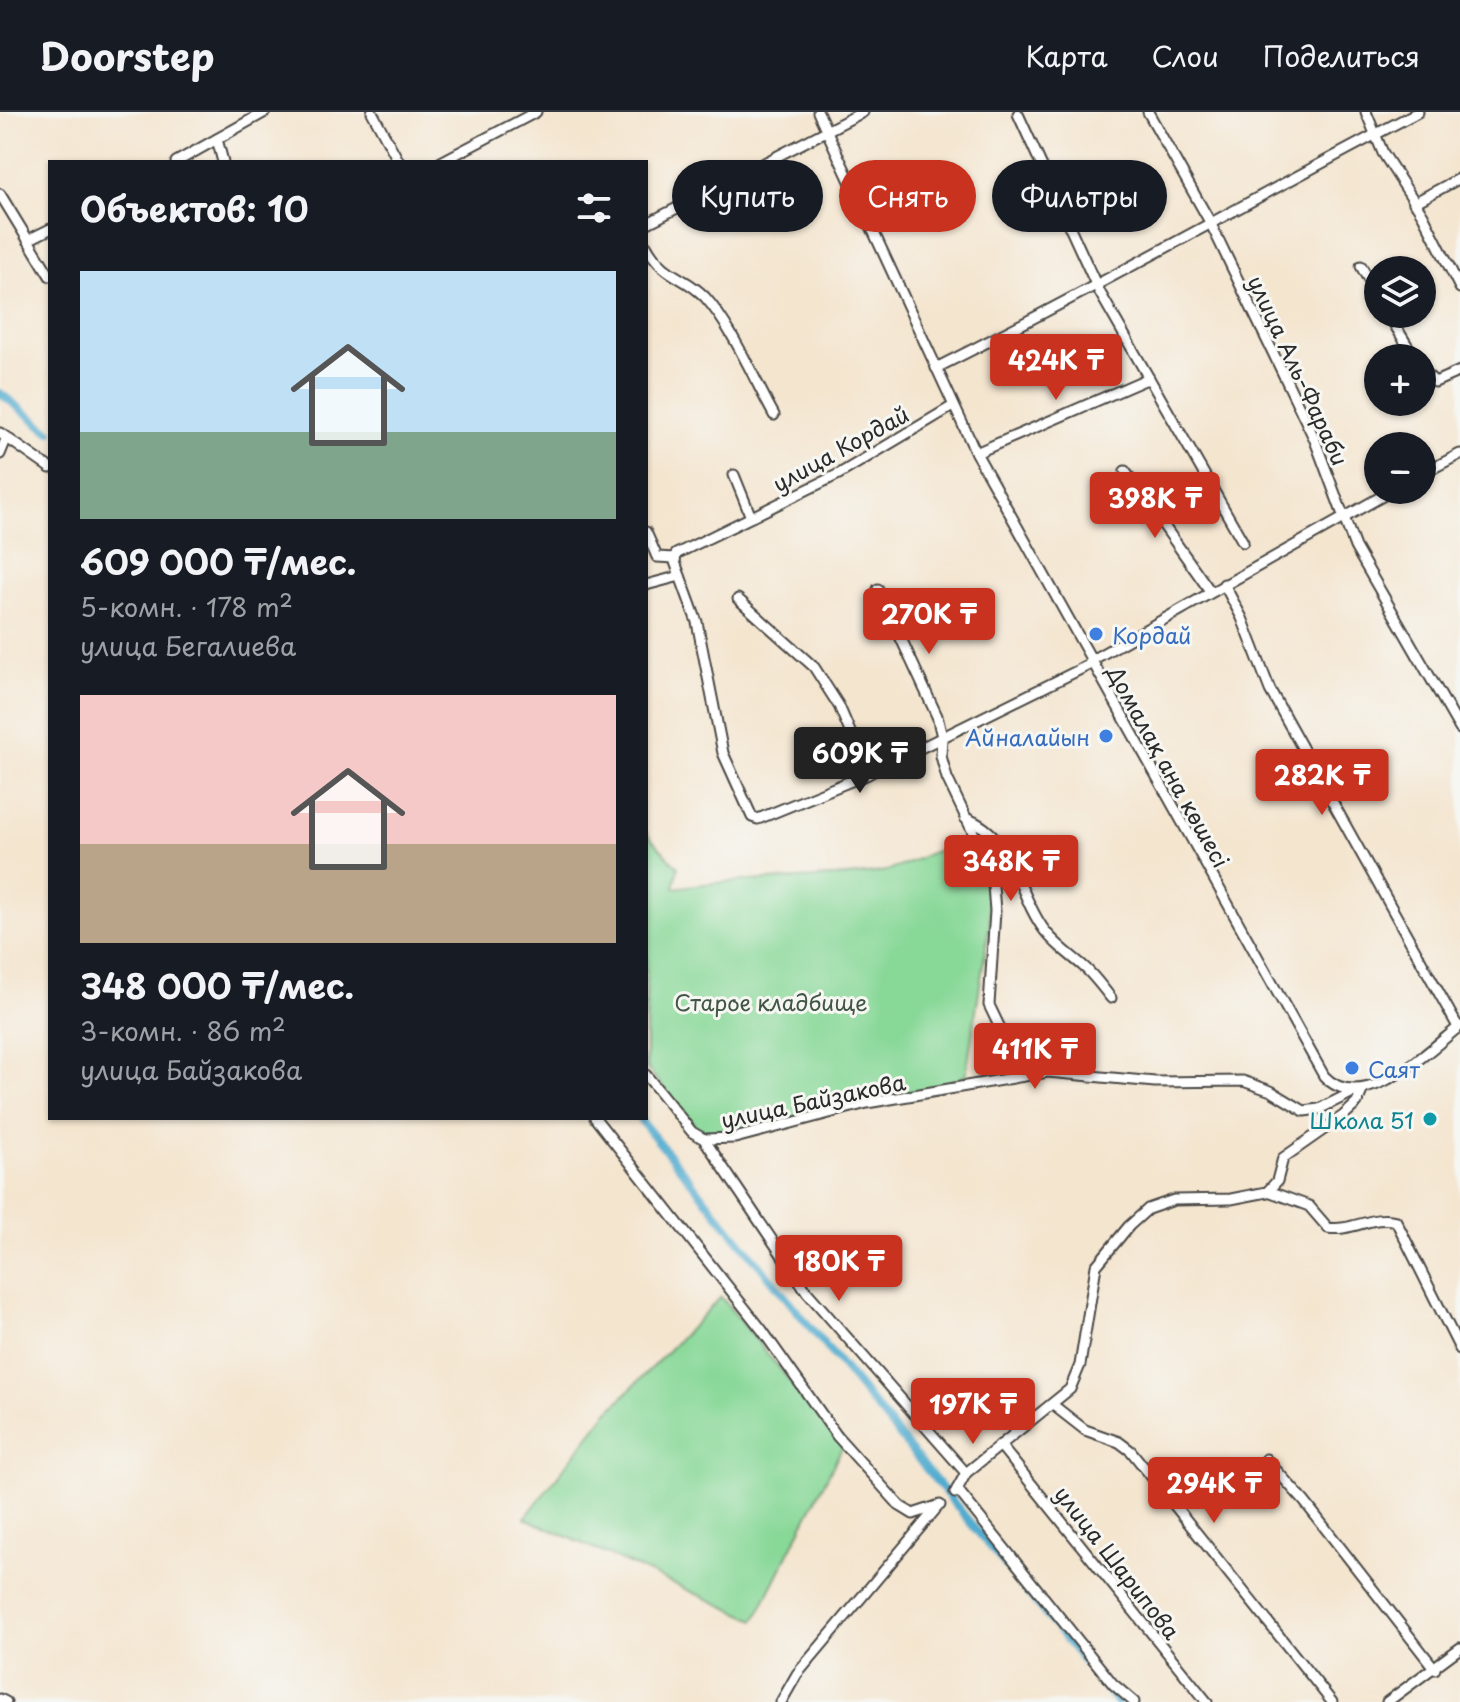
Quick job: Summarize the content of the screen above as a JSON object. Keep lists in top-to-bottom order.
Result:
{
  "streets": {
    "street": [
      "улица Аль-Фараби",
      "улица Кордай",
      "Домалақ ана көшесі",
      "улица Байзакова",
      "улица Шарипова"
    ]
  },
  "crossings": [
    ["улица Кордай", "Домалақ ана көшесі"],
    ["Домалақ ана көшесі", "улица Байзакова"]
  ],
  "parks": ["Старое кладбище"],
  "places": [
    "Кордай",
    "Айналайын",
    "Саят",
    "Школа 51"
  ],
  "page": {
    "header": "Doorstep",
    "nav": ["Карта", "Слои", "Поделиться"],
    "chip": ["Купить", "Снять", "Фильтры"],
    "heading": "Объектов: 10",
    "map_buttons": ["+", "−"],
    "list": [
      {
        "name": "609 000 ₸/мес.",
        "note": "5-комн. · 178 m² · улица Бегалиева"
      },
      {
        "name": "348 000 ₸/мес.",
        "note": "3-комн. · 86 m² · улица Байзакова"
      }
    ],
    "price": [
      "424K ₸",
      "398K ₸",
      "270K ₸",
      "609K ₸",
      "282K ₸",
      "348K ₸",
      "411K ₸",
      "180K ₸",
      "197K ₸",
      "294K ₸"
    ]
  }
}
